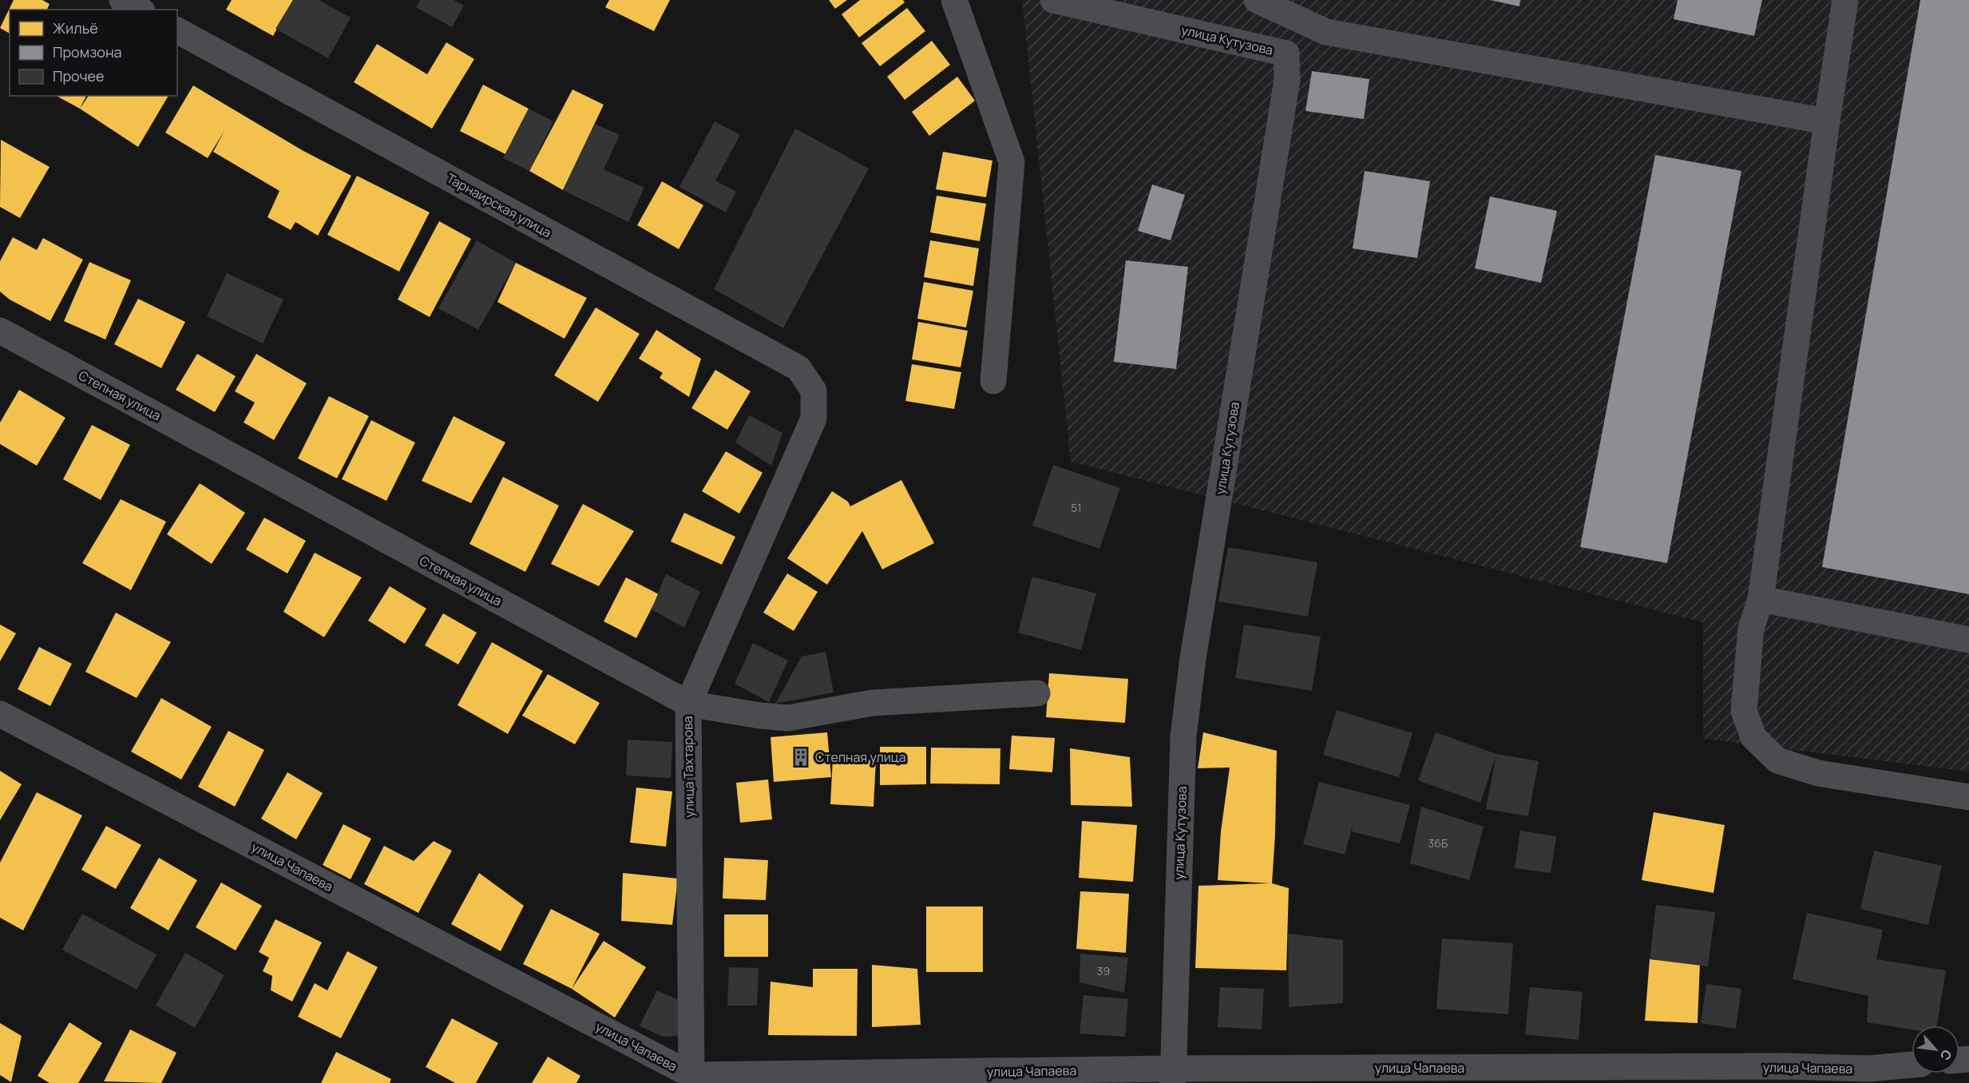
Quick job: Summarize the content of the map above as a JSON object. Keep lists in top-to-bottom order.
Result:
{
  "streets": {
    "street": [
      "улица Кутузова",
      "Тарнаирская улица",
      "Степная улица",
      "улица Тахтарова",
      "улица Чапаева"
    ]
  },
  "crossings": [
    ["улица Кутузова", "улица Чапаева"],
    ["Тарнаирская улица", "улица Тахтарова"],
    ["Степная улица", "улица Тахтарова"],
    ["улица Тахтарова", "улица Чапаева"]
  ],
  "places": {
    "building": ["Степная улица"]
  },
  "house_numbers": ["51", "36Б", "39"],
  "legend": ["Жильё", "Промзона", "Прочее"],
  "north": "bottom right"
}
